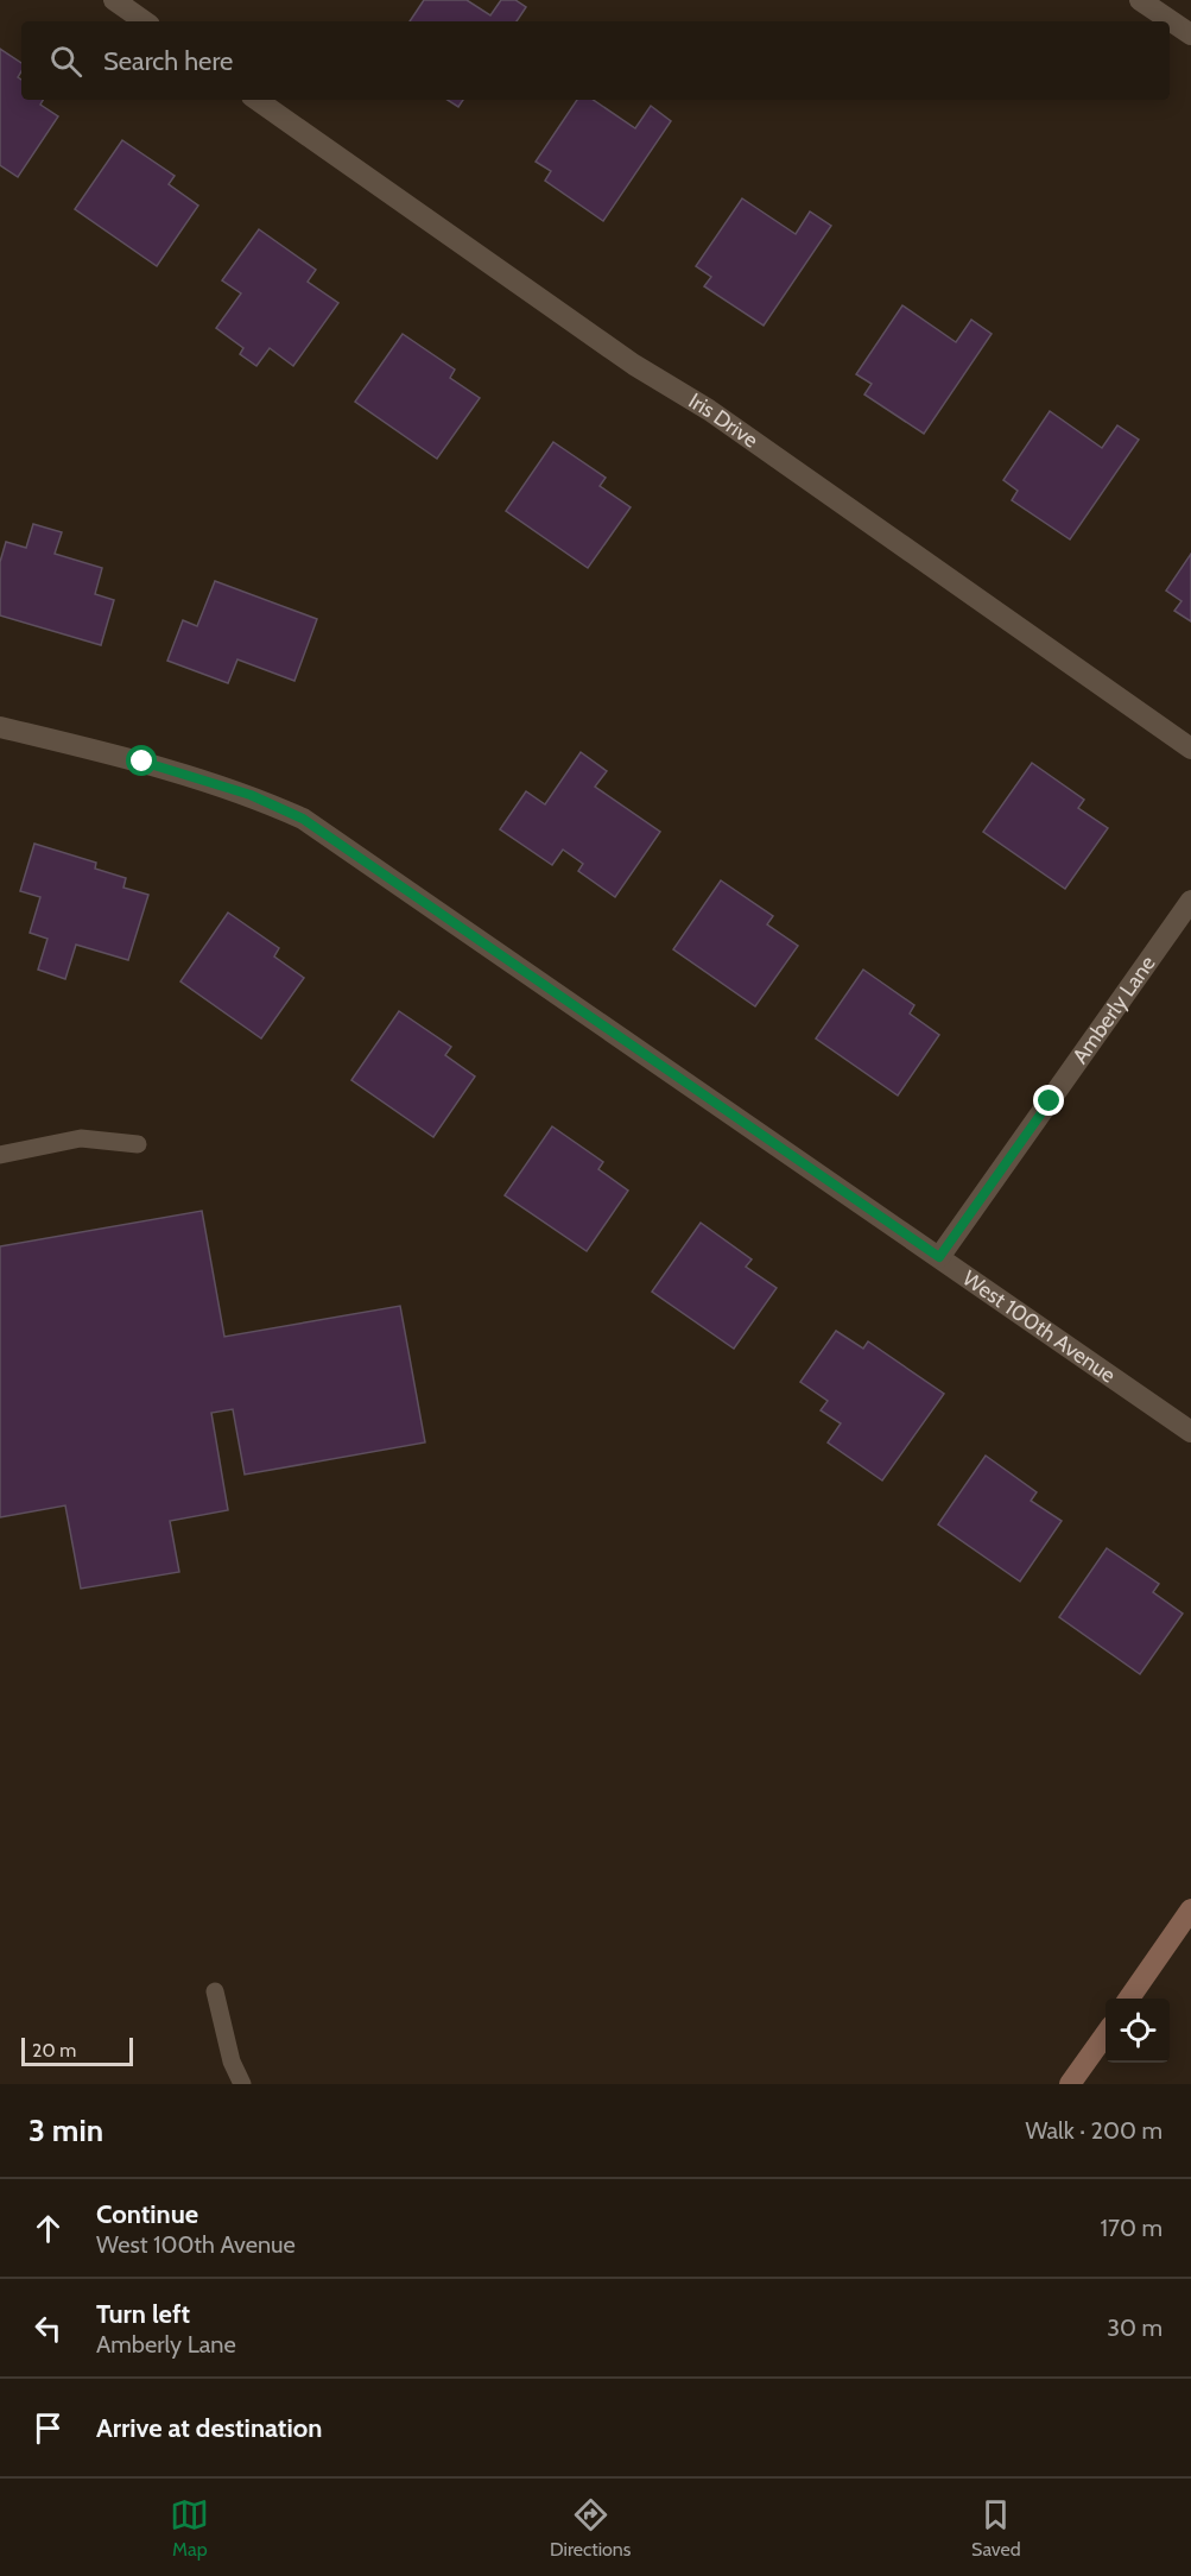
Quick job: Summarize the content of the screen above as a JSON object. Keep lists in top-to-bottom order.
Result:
{
  "streets": {
    "street": ["Iris Drive", "Amberly Lane", "West 100th Avenue"]
  },
  "crossings": [
    ["Amberly Lane", "West 100th Avenue"]
  ],
  "scale_bar": "20 m",
  "page": {
    "search": "Search here",
    "scale": "20 m",
    "heading": ["3 min", "Walk · 200 m"],
    "list": [
      ["Continue", "West 100th Avenue", "170 m"],
      ["Turn left", "Amberly Lane", "30 m"],
      "Arrive at destination"
    ],
    "nav": ["Map", "Directions", "Saved"]
  }
}
